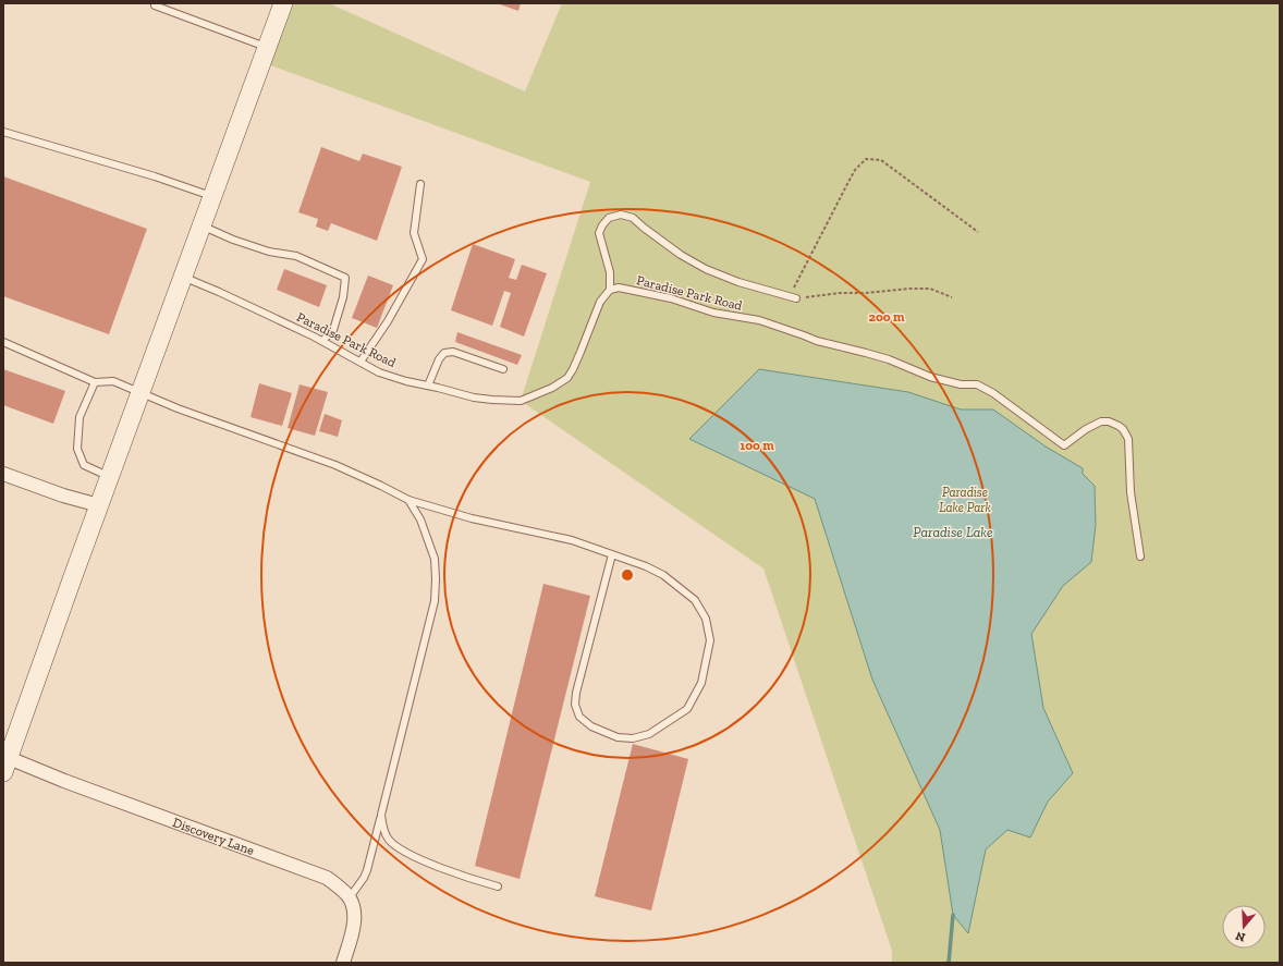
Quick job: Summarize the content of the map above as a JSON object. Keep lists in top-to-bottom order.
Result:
{
  "streets": {
    "street": ["Discovery Lane"],
    "lane": ["Paradise Park Road"]
  },
  "water": ["Paradise Lake"],
  "parks": ["Paradise Lake Park"],
  "north": "bottom",
  "rings": ["200 m", "100 m"]
}
